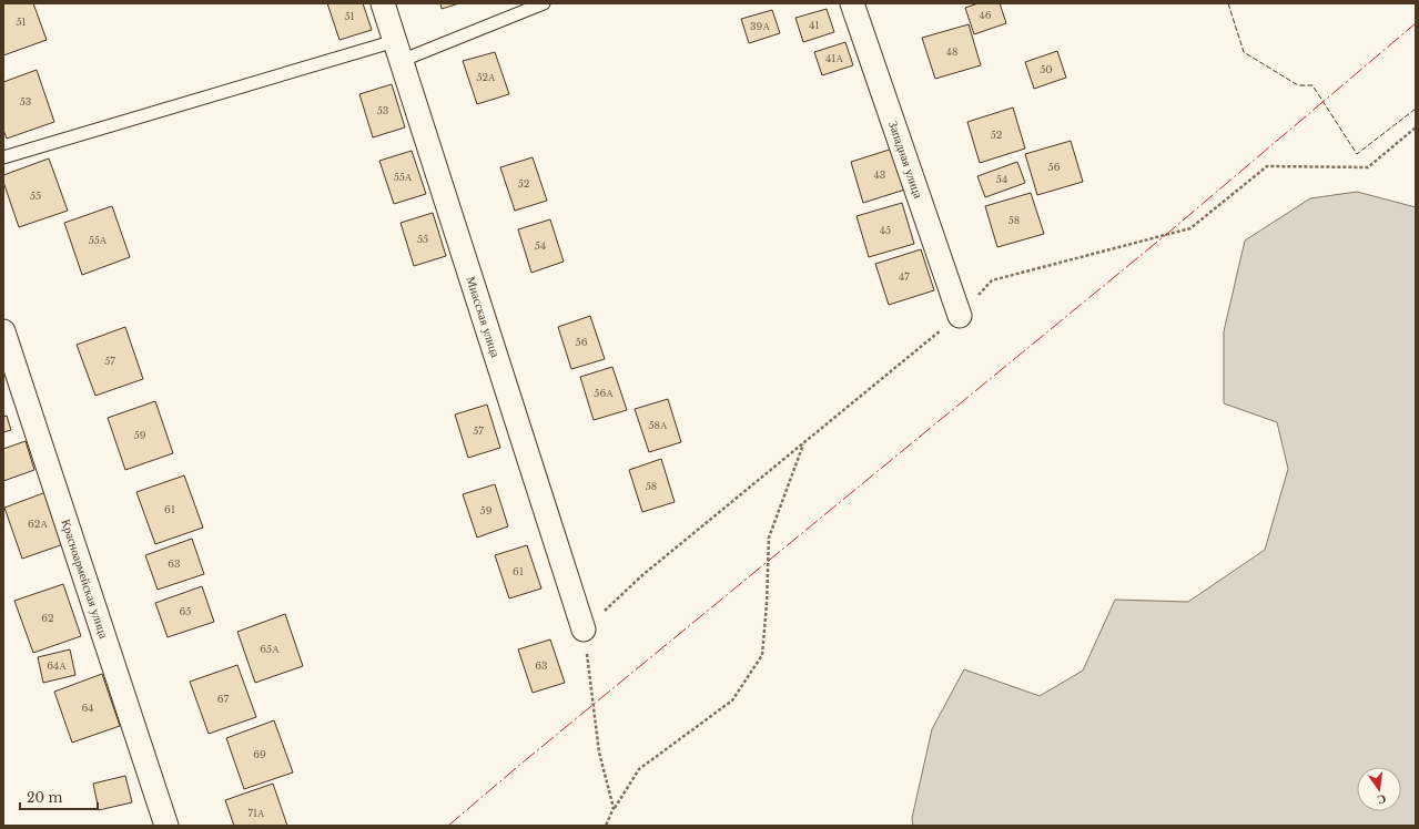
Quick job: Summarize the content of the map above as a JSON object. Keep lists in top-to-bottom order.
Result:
{
  "streets": {
    "street": ["Западная улица", "Миасская улица", "Красноармейская улица"]
  },
  "house_numbers": [
    "46",
    "51",
    "51",
    "41",
    "39А",
    "48",
    "41А",
    "50",
    "52А",
    "53",
    "53",
    "52",
    "56",
    "43",
    "55А",
    "54",
    "52",
    "55",
    "58",
    "45",
    "55",
    "55А",
    "54",
    "47",
    "56",
    "57",
    "56А",
    "58А",
    "57",
    "59",
    "58",
    "61",
    "59",
    "62А",
    "63",
    "61",
    "65",
    "62",
    "65А",
    "64А",
    "63",
    "67",
    "64",
    "69",
    "71А"
  ],
  "scale_bar": "20 m",
  "north": "bottom"
}
